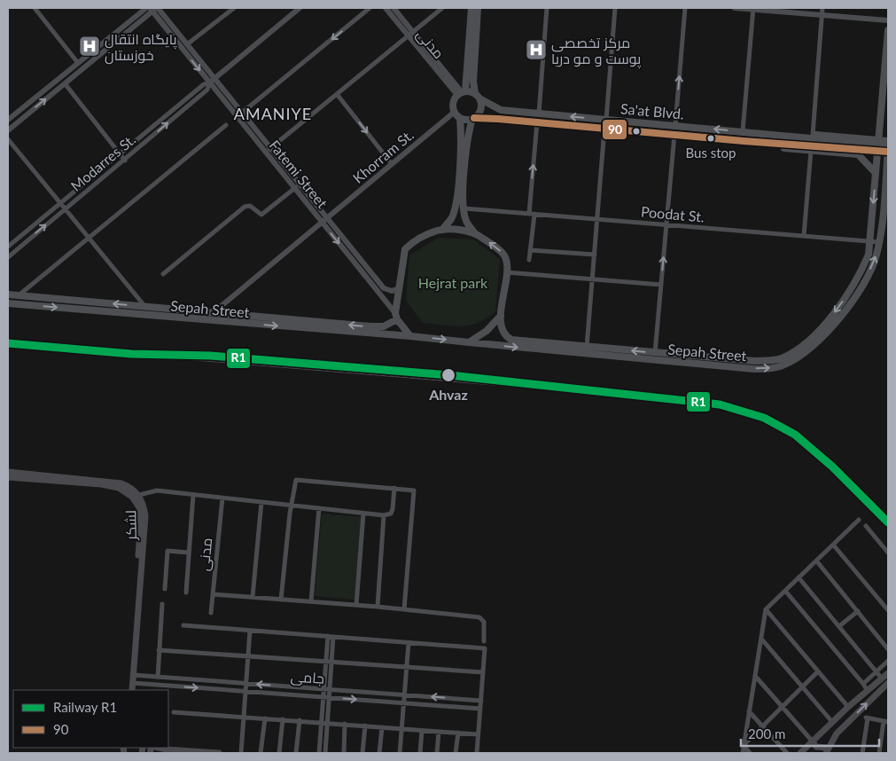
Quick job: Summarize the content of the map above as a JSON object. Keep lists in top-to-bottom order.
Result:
{
  "streets": {
    "main road": ["Sa'at Blvd.", "Sepah Street", "لشکر"],
    "street": [
      "مدنی",
      "Khorram St.",
      "Modarres St.",
      "Fatemi Street",
      "Poodat St.",
      "جامی"
    ]
  },
  "crossings": [
    ["مدنی", "Sa'at Blvd."],
    ["مدنی", "Khorram St."],
    ["Sa'at Blvd.", "Khorram St."],
    ["Khorram St.", "Fatemi Street"],
    ["Modarres St.", "Fatemi Street"],
    ["Fatemi Street", "Sepah Street"],
    ["Poodat St.", "Sepah Street"],
    ["لشکر", "جامی"]
  ],
  "districts": ["AMANIYE"],
  "parks": ["Hejrat park"],
  "places": {
    "hospital": ["پایگاه انتقال خوزستان", "مرکز تخصصی پوست و مو دریا"],
    "other": ["Bus stop", "Ahvaz"]
  },
  "lines": ["transit line 90", "rail line R1"],
  "legend": ["Railway R1", "90"],
  "scale_bar": "200 m"
}
